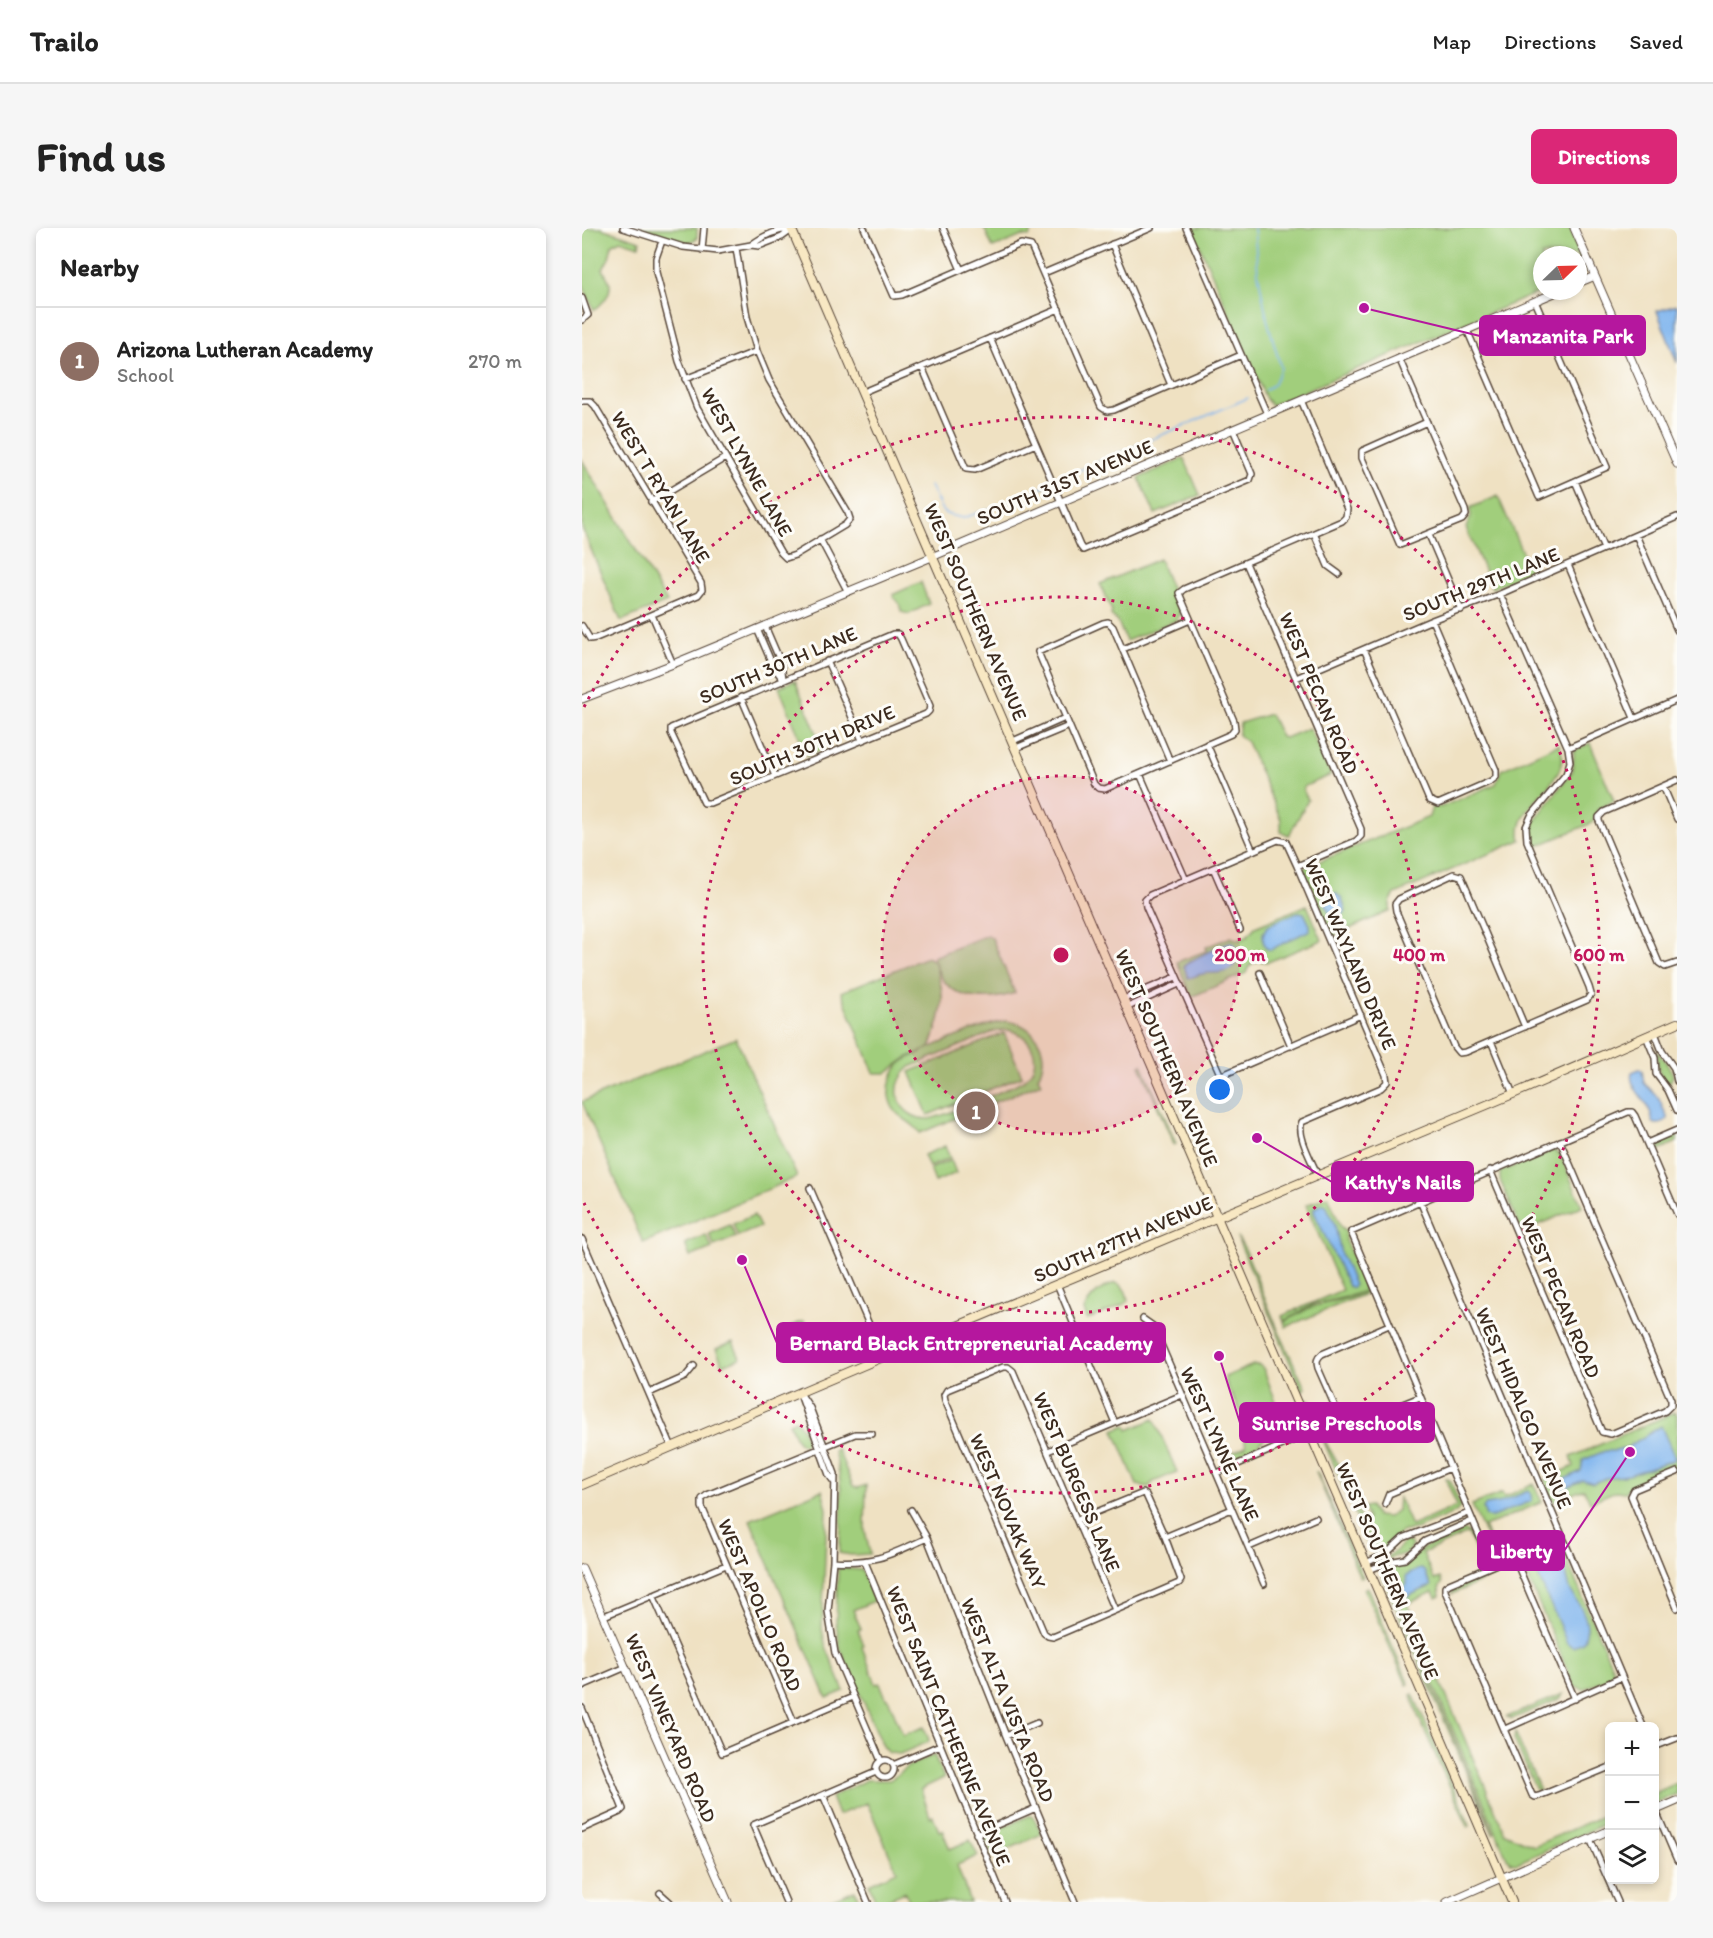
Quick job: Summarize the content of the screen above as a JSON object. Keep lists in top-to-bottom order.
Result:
{
  "streets": {
    "main road": ["WEST SOUTHERN AVENUE", "SOUTH 27TH AVENUE"],
    "street": [
      "WEST LYNNE LANE",
      "SOUTH 31ST AVENUE",
      "WEST T RYAN LANE",
      "SOUTH 29TH LANE",
      "SOUTH 30TH LANE",
      "WEST PECAN ROAD",
      "SOUTH 30TH DRIVE",
      "WEST WAYLAND DRIVE",
      "WEST HIDALGO AVENUE",
      "WEST BURGESS LANE",
      "WEST NOVAK WAY",
      "WEST APOLLO ROAD",
      "WEST ALTA VISTA ROAD",
      "WEST SAINT CATHERINE AVENUE",
      "WEST VINEYARD ROAD"
    ]
  },
  "crossings": [
    ["SOUTH 31ST AVENUE", "WEST SOUTHERN AVENUE"],
    ["SOUTH 29TH LANE", "WEST PECAN ROAD"],
    ["WEST SOUTHERN AVENUE", "SOUTH 27TH AVENUE"],
    ["SOUTH 30TH LANE", "SOUTH 30TH DRIVE"],
    ["WEST PECAN ROAD", "WEST WAYLAND DRIVE"],
    ["WEST WAYLAND DRIVE", "SOUTH 27TH AVENUE"],
    ["WEST BURGESS LANE", "WEST NOVAK WAY"]
  ],
  "places": [
    "Manzanita Park",
    "Kathy's Nails",
    "Bernard Black Entrepreneurial Academy",
    "Sunrise Preschools",
    "Liberty"
  ],
  "north": "top right",
  "page": {
    "header": "Trailo",
    "nav": ["Map", "Directions", "Saved"],
    "buttons": "Directions",
    "title": "Find us",
    "heading": "Nearby",
    "list": [
      {
        "mark": "1",
        "name": "Arizona Lutheran Academy",
        "note": "School",
        "value": "270 m"
      }
    ],
    "pins": "1",
    "map_buttons": ["+", "−"]
  },
  "rings": ["200 m", "400 m", "600 m"]
}
